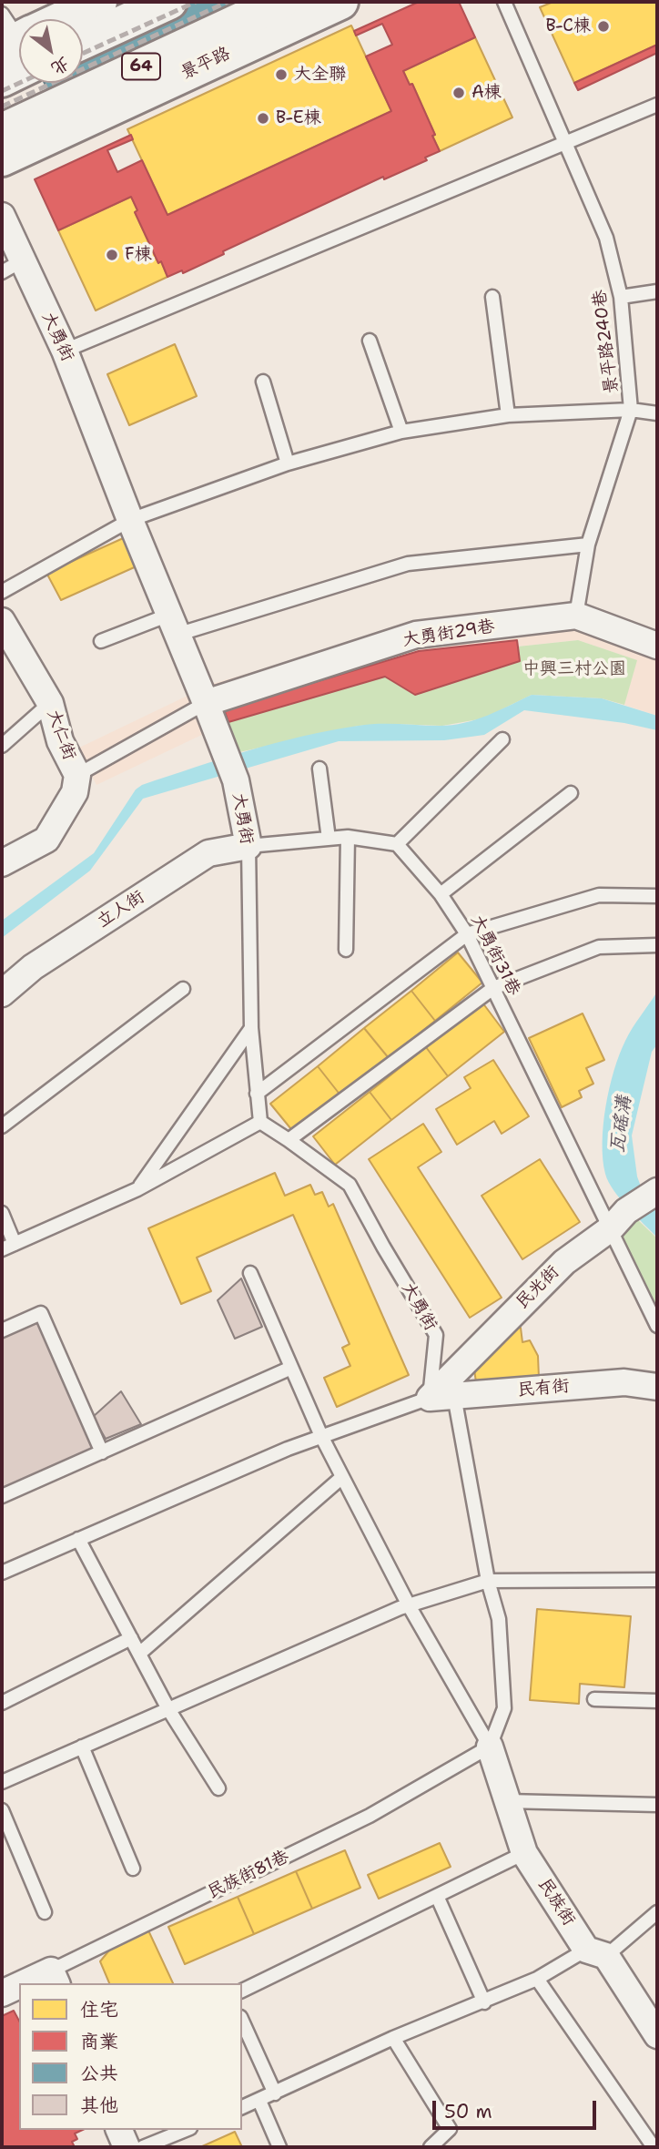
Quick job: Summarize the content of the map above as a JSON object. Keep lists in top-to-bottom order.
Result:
{
  "streets": {
    "main road": ["景平路", "64"],
    "street": [
      "大勇街",
      "大勇街29巷",
      "大仁街",
      "立人街",
      "民光街",
      "民有街",
      "民族街81巷",
      "民族街"
    ],
    "lane": ["景平路240巷", "大勇街31巷"]
  },
  "crossings": [
    ["大勇街", "大勇街29巷"],
    ["大勇街", "立人街"],
    ["大勇街", "民光街"],
    ["大勇街", "民有街"],
    ["大勇街", "民族街81巷"],
    ["大勇街", "民族街"],
    ["景平路240巷", "大勇街29巷"],
    ["大勇街31巷", "民光街"],
    ["民光街", "民有街"],
    ["民族街81巷", "民族街"]
  ],
  "water": ["瓦磘溝"],
  "parks": ["中興三村公園"],
  "places": [
    "B-C棟",
    "大全聯",
    "A棟",
    "B-E棟",
    "F棟"
  ],
  "legend": [
    "住宅",
    "商業",
    "公共",
    "其他"
  ],
  "scale_bar": "50 m",
  "north": "bottom right"
}
